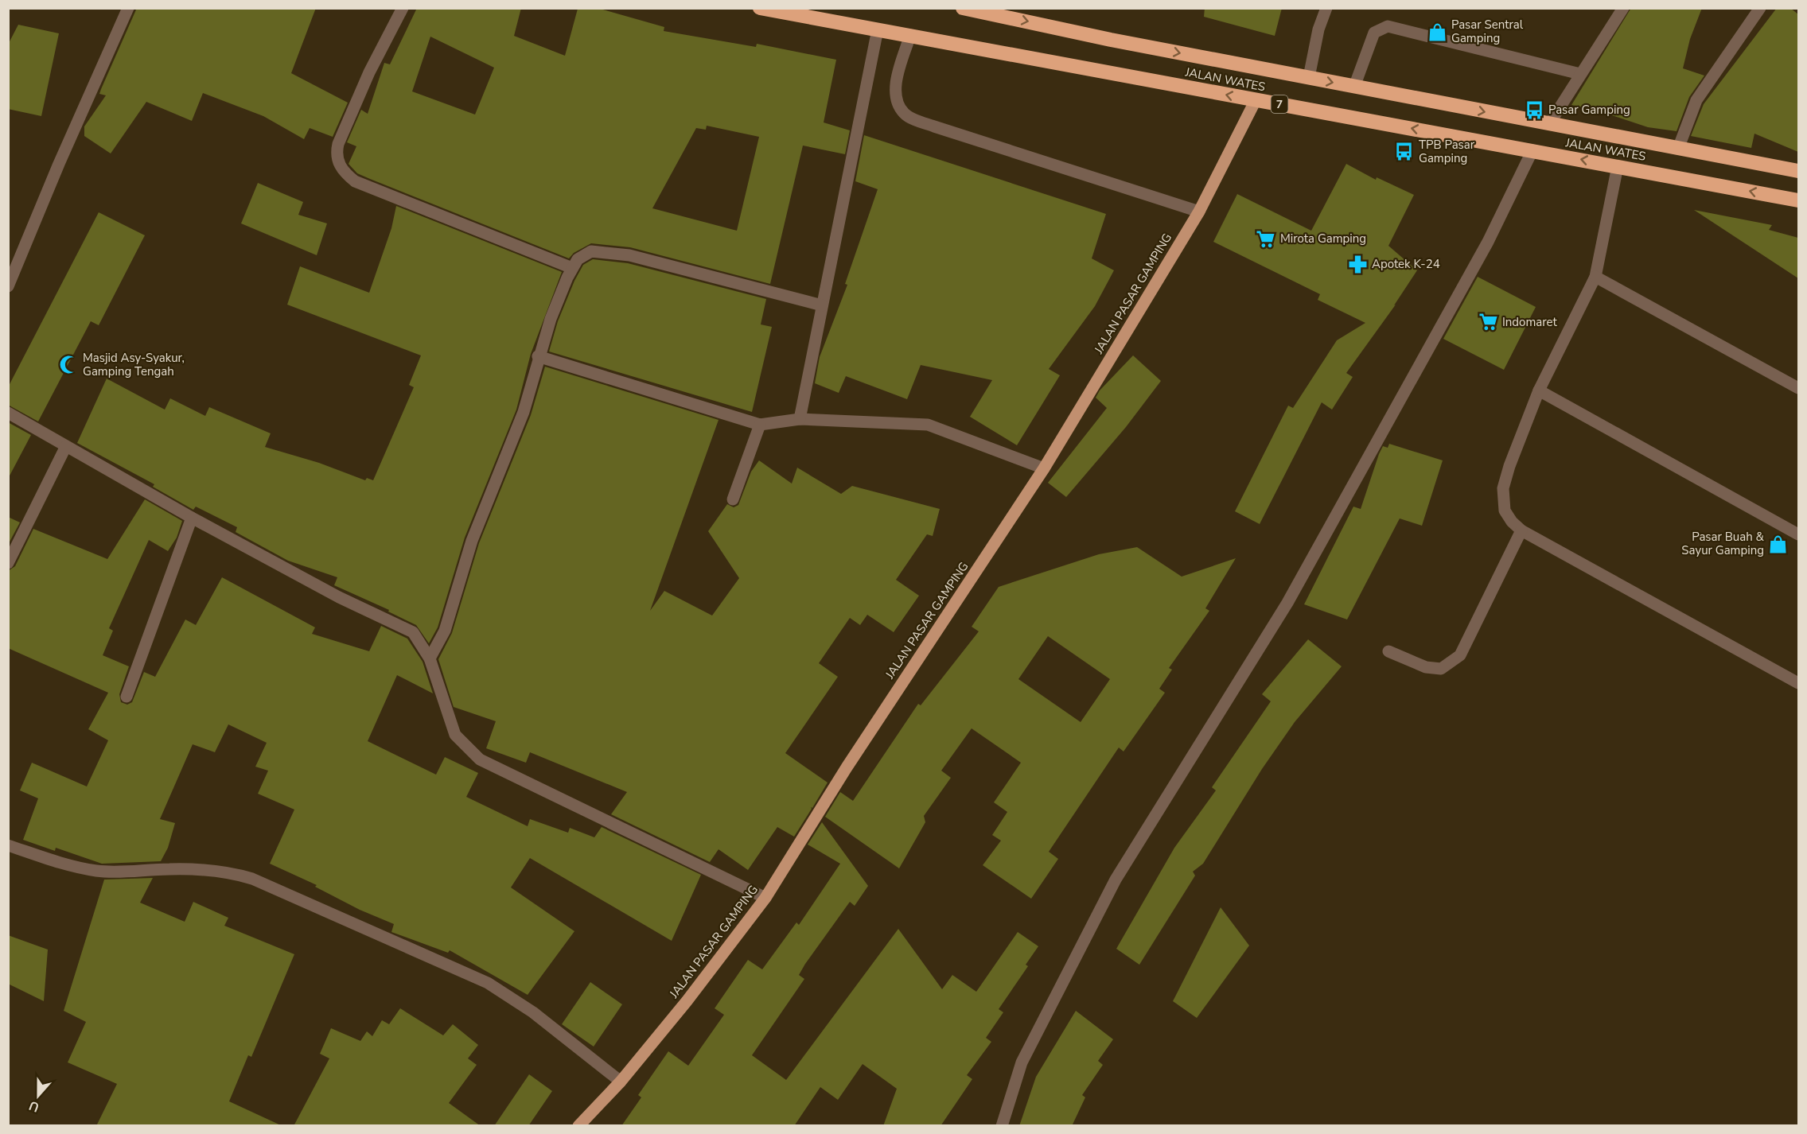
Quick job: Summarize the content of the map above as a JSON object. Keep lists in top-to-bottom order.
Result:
{
  "streets": {
    "highway": ["JALAN WATES", "7"],
    "main road": ["JALAN PASAR GAMPING"]
  },
  "crossings": [
    ["JALAN WATES", "JALAN PASAR GAMPING"]
  ],
  "places": {
    "shop": ["Pasar Sentral Gamping", "Pasar Buah & Sayur Gamping"],
    "bus stop": ["Pasar Gamping", "TPB Pasar Gamping"],
    "supermarket": ["Mirota Gamping", "Indomaret"],
    "pharmacy": ["Apotek K-24"],
    "mosque": ["Masjid Asy-Syakur, Gamping Tengah"]
  },
  "north": "bottom"
}
